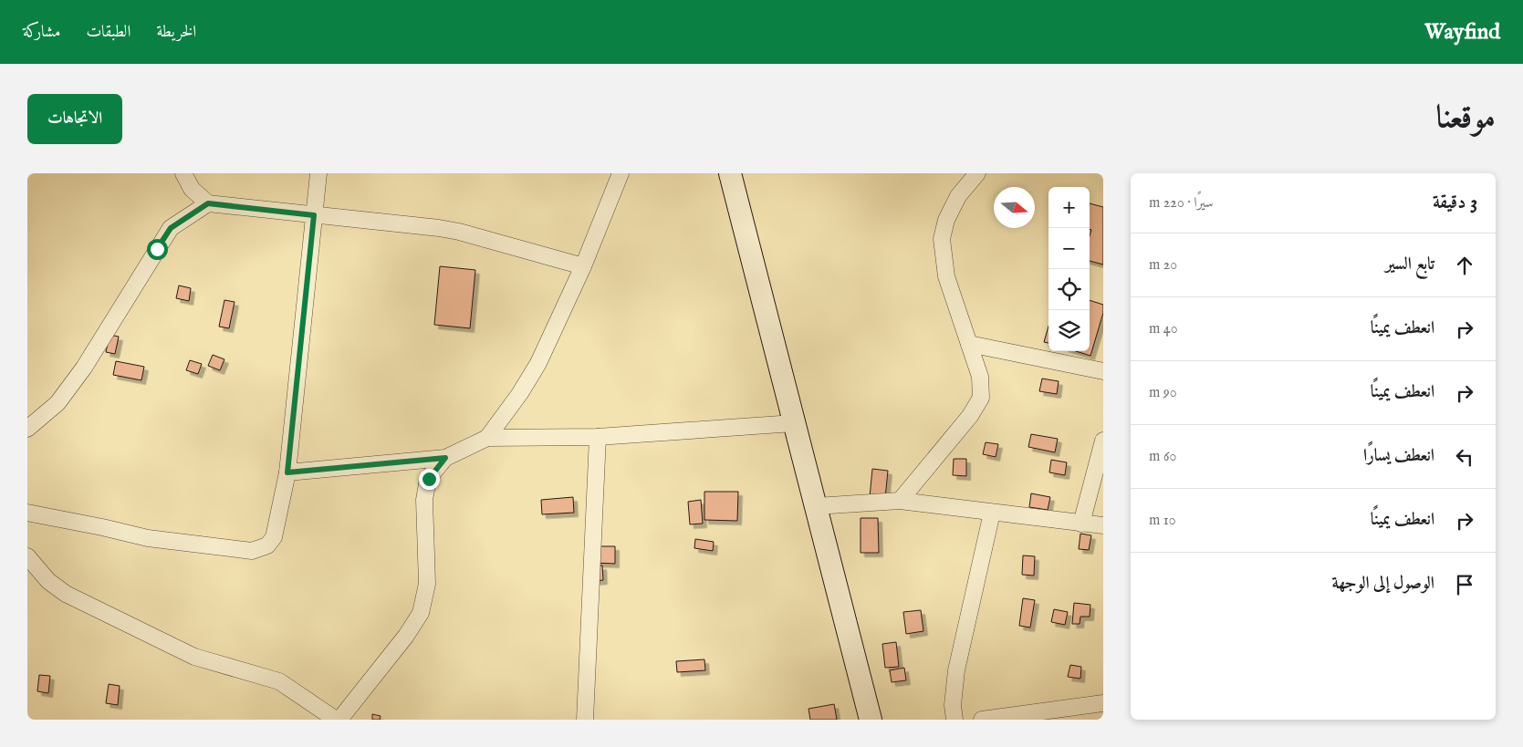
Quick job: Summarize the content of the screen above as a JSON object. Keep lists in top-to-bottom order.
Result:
{
  "north": "right",
  "page": {
    "header": "Wayfind",
    "nav": ["الخريطة", "الطبقات", "مشاركة"],
    "title": "موقعنا",
    "buttons": "الاتجاهات",
    "heading": ["3 دقيقة", "سيرًا · 220 m"],
    "map_buttons": ["+", "−"],
    "list": [
      ["تابع السير", "20 m"],
      ["انعطف يمينًا", "40 m"],
      ["انعطف يمينًا", "90 m"],
      ["انعطف يسارًا", "60 m"],
      ["انعطف يمينًا", "10 m"],
      "الوصول إلى الوجهة"
    ]
  }
}
